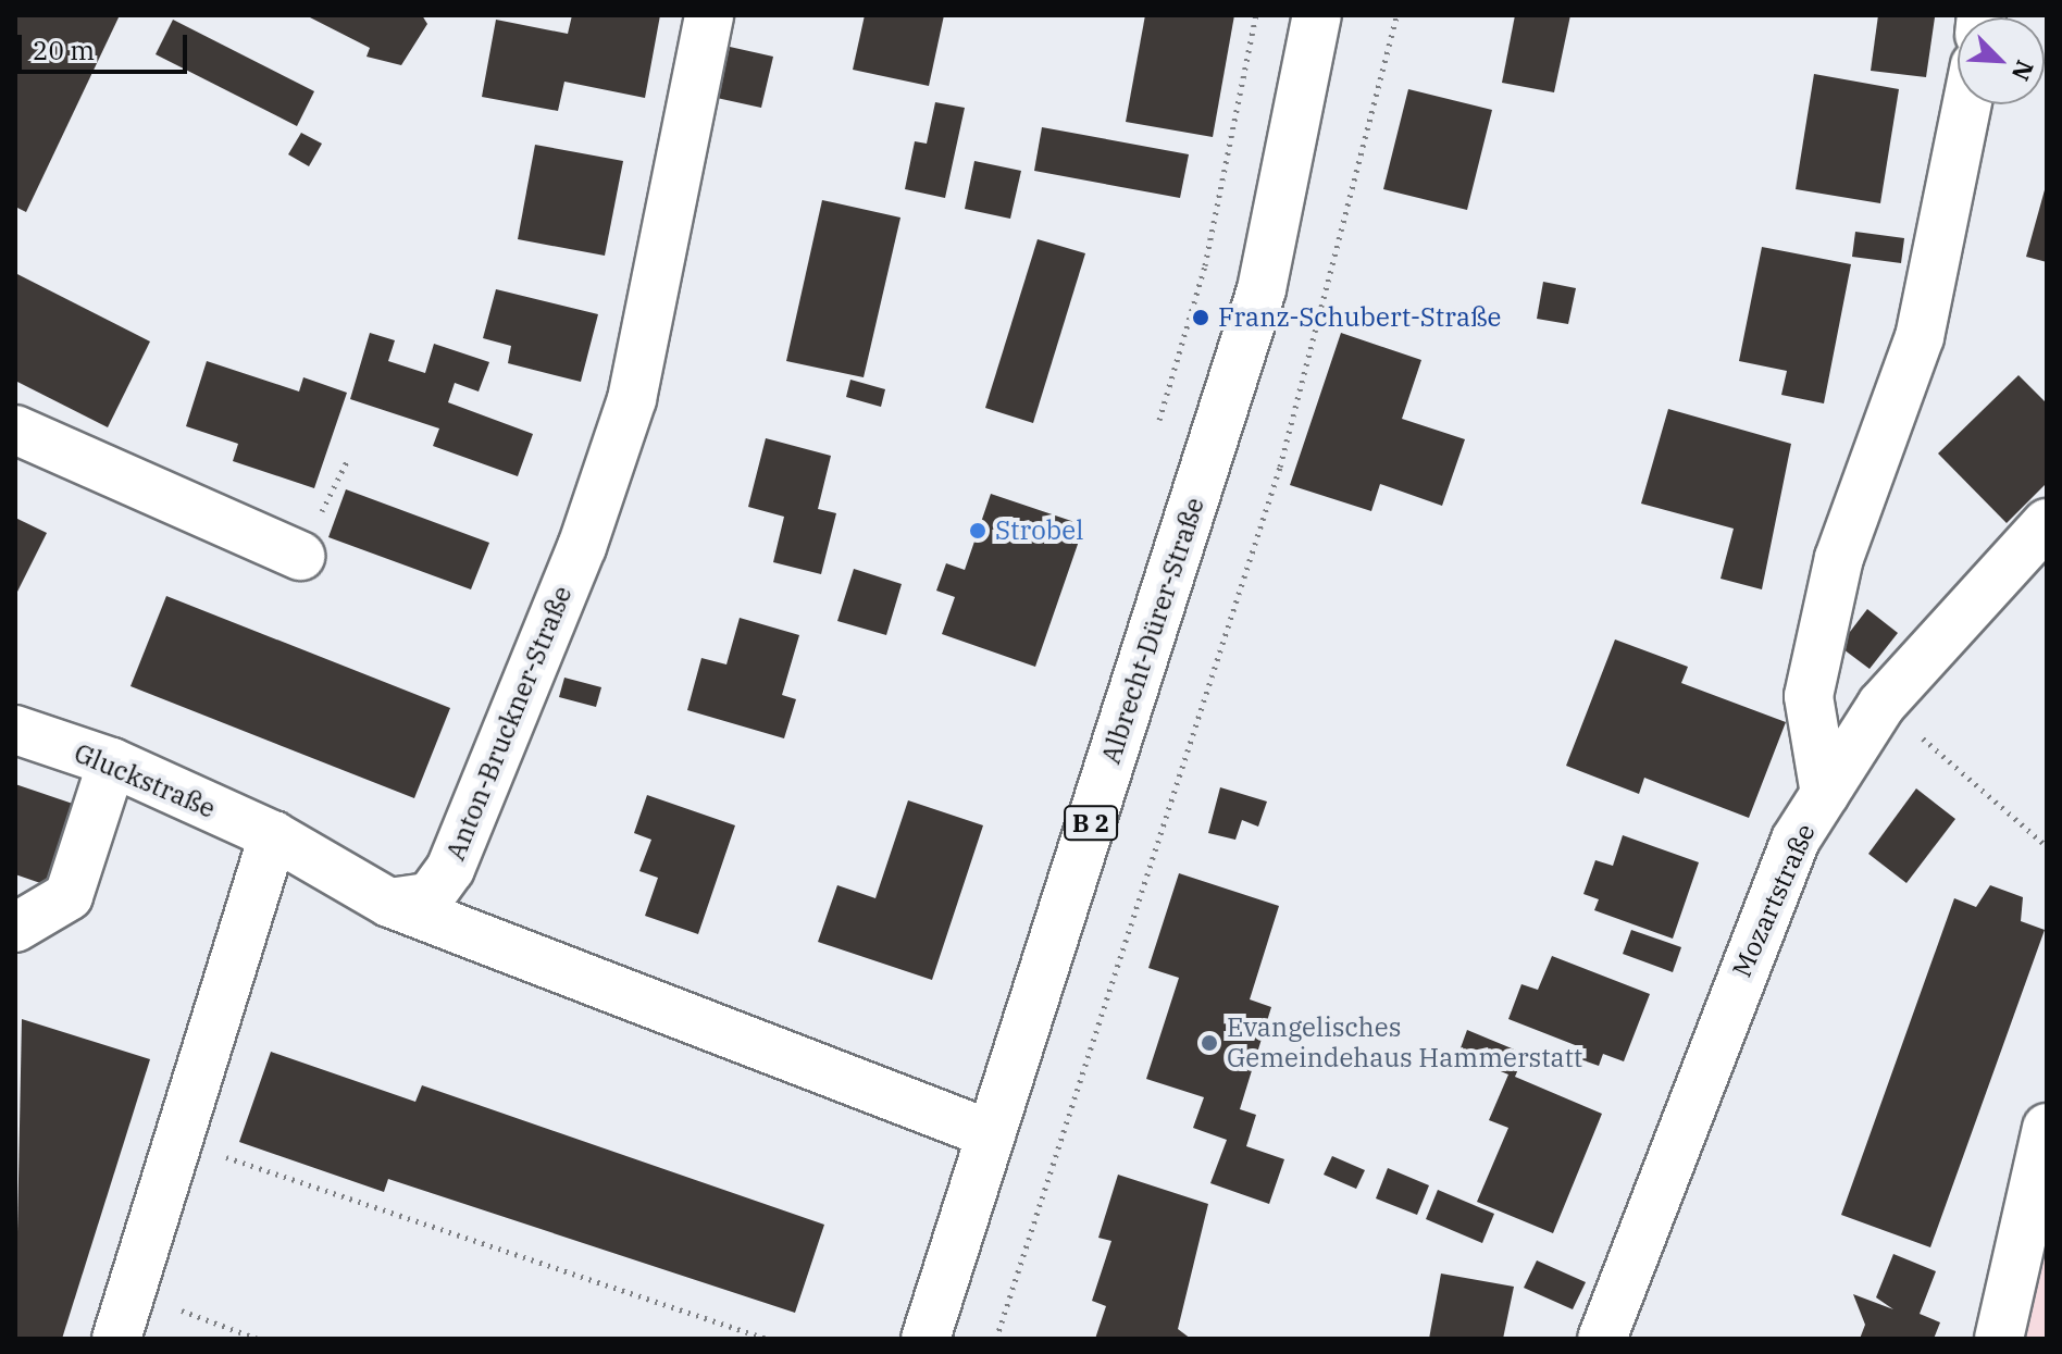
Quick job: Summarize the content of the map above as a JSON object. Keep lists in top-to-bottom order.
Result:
{
  "streets": {
    "street": [
      "Albrecht-Dürer-Straße",
      "Anton-Bruckner-Straße",
      "Gluckstraße",
      "B 2",
      "Mozartstraße"
    ]
  },
  "places": ["Franz-Schubert-Straße", "Strobel", "Evangelisches Gemeindehaus Hammerstatt"],
  "scale_bar": "20 m",
  "north": "bottom right"
}
